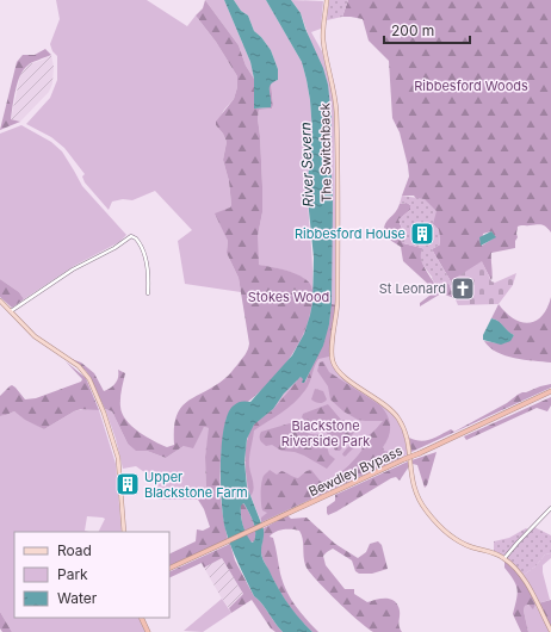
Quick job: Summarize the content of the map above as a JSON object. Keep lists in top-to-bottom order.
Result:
{
  "streets": {
    "highway": ["Bewdley Bypass"],
    "main road": ["The Switchback"]
  },
  "water": ["River Severn"],
  "parks": ["Ribbesford Woods", "Stokes Wood", "Blackstone Riverside Park"],
  "places": {
    "building": ["Ribbesford House", "Upper Blackstone Farm"],
    "church": ["St Leonard"]
  },
  "legend": ["Road", "Park", "Water"],
  "scale_bar": "200 m"
}
